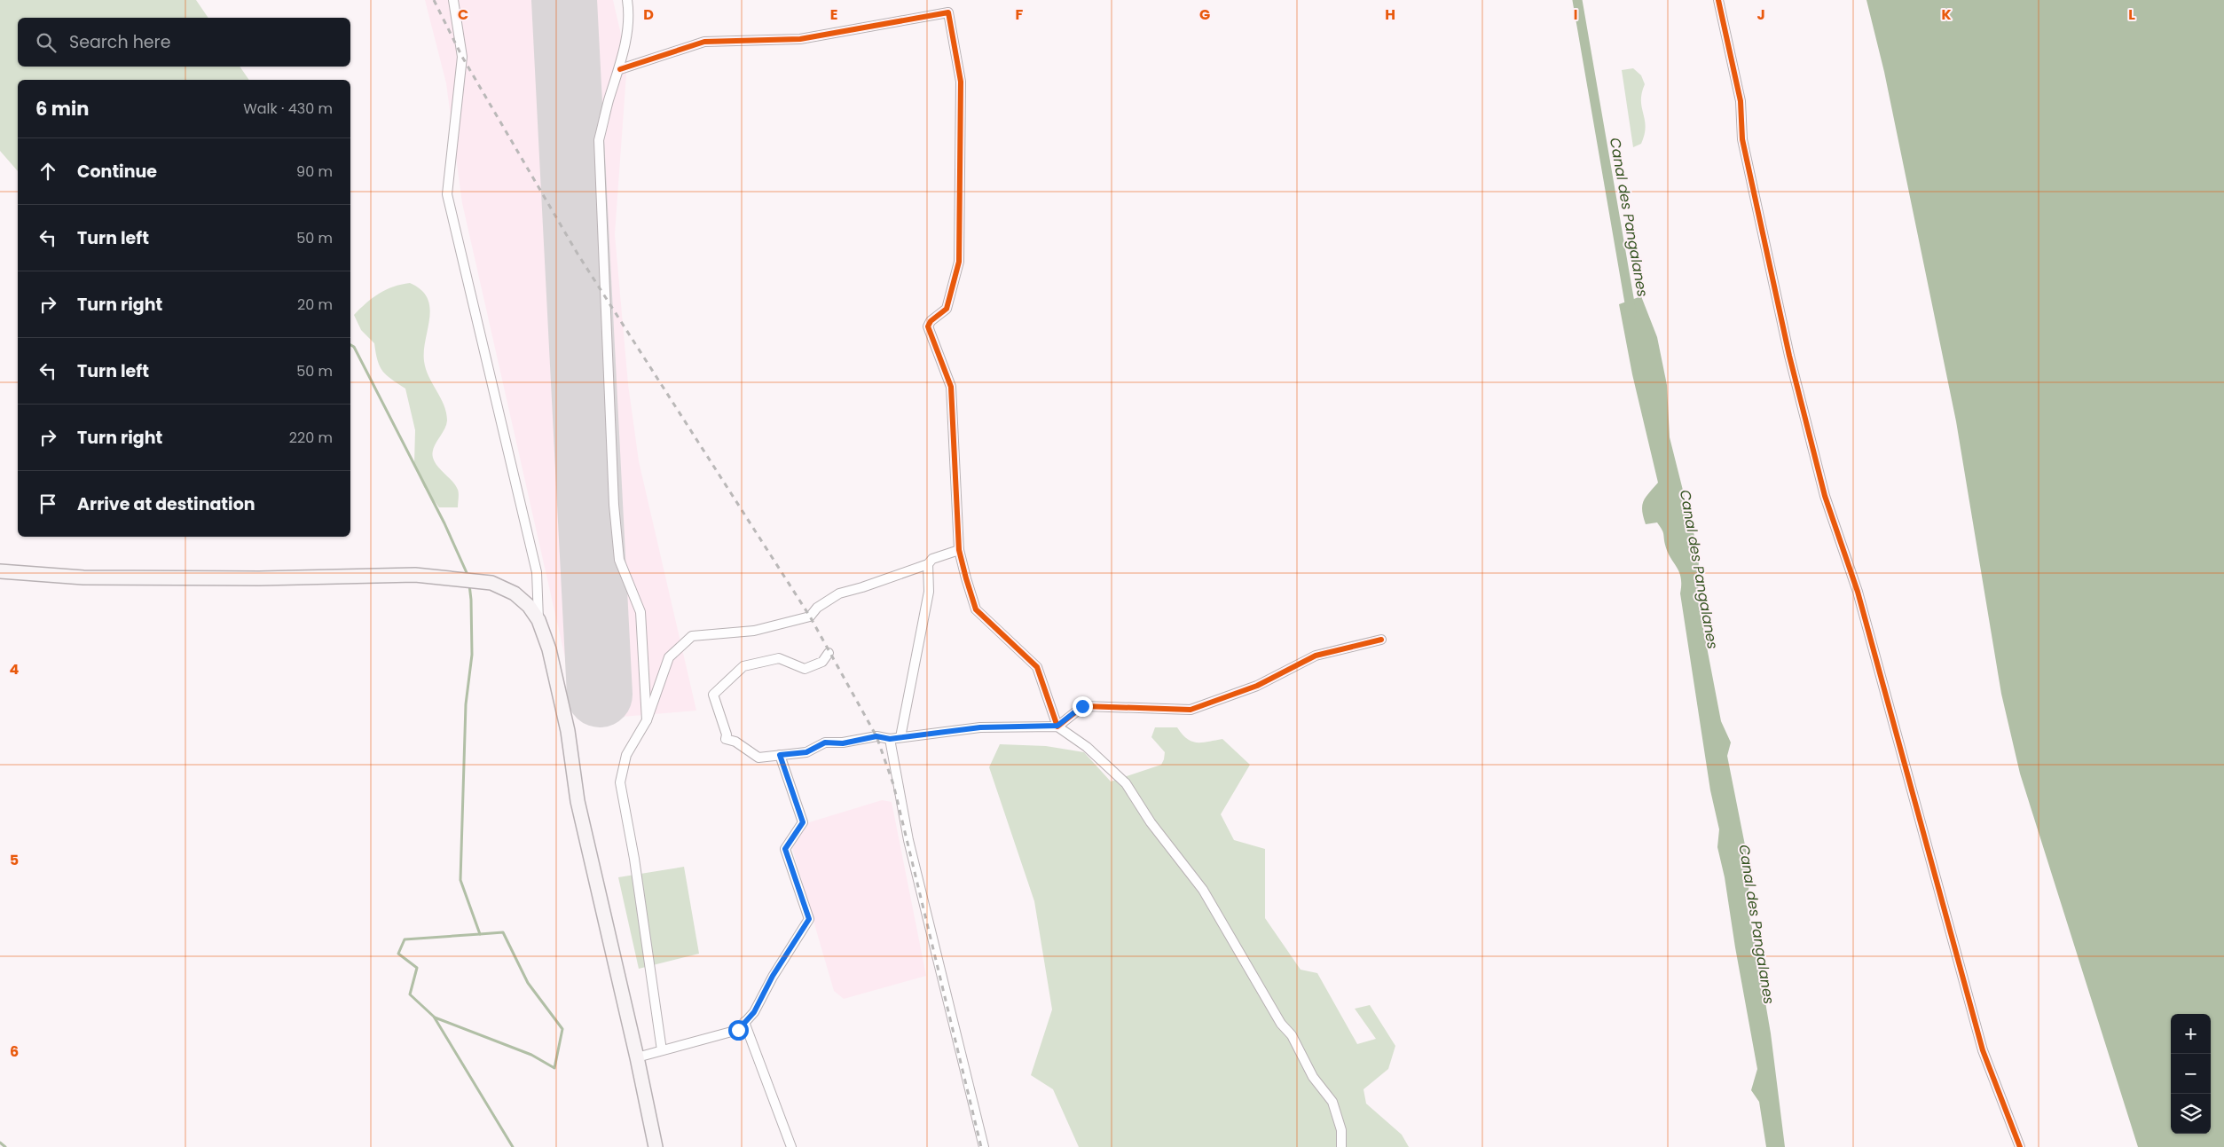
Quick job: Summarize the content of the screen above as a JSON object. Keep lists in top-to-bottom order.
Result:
{
  "water": ["Canal des Pangalanes"],
  "page": {
    "search": "Search here",
    "heading": ["6 min", "Walk · 430 m"],
    "list": [
      ["Continue", "90 m"],
      ["Turn left", "50 m"],
      ["Turn right", "20 m"],
      ["Turn left", "50 m"],
      ["Turn right", "220 m"],
      "Arrive at destination"
    ],
    "map_buttons": ["+", "−"]
  },
  "grid": {
    "columns": [
      "C",
      "D",
      "E",
      "F",
      "G",
      "H",
      "I",
      "J",
      "K",
      "L"
    ],
    "rows": ["4", "5", "6"]
  }
}
